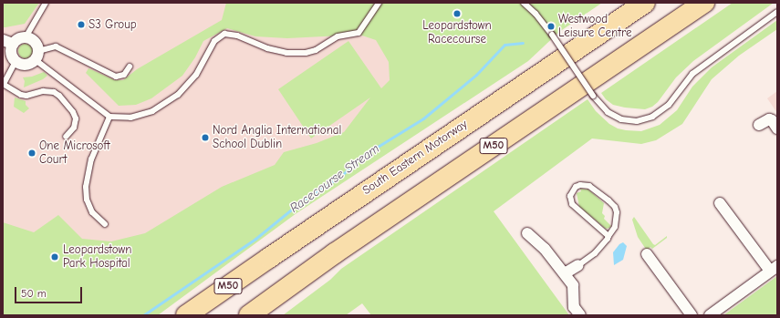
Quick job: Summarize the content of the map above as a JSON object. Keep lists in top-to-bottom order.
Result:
{
  "streets": {
    "highway": ["M50", "South Eastern Motorway"]
  },
  "water": ["Racecourse Stream"],
  "places": [
    "Leopardstown Racecourse",
    "S3 Group",
    "Westwood Leisure Centre",
    "Nord Anglia International School Dublin",
    "One Microsoft Court",
    "Leopardstown Park Hospital"
  ],
  "scale_bar": "50 m"
}
